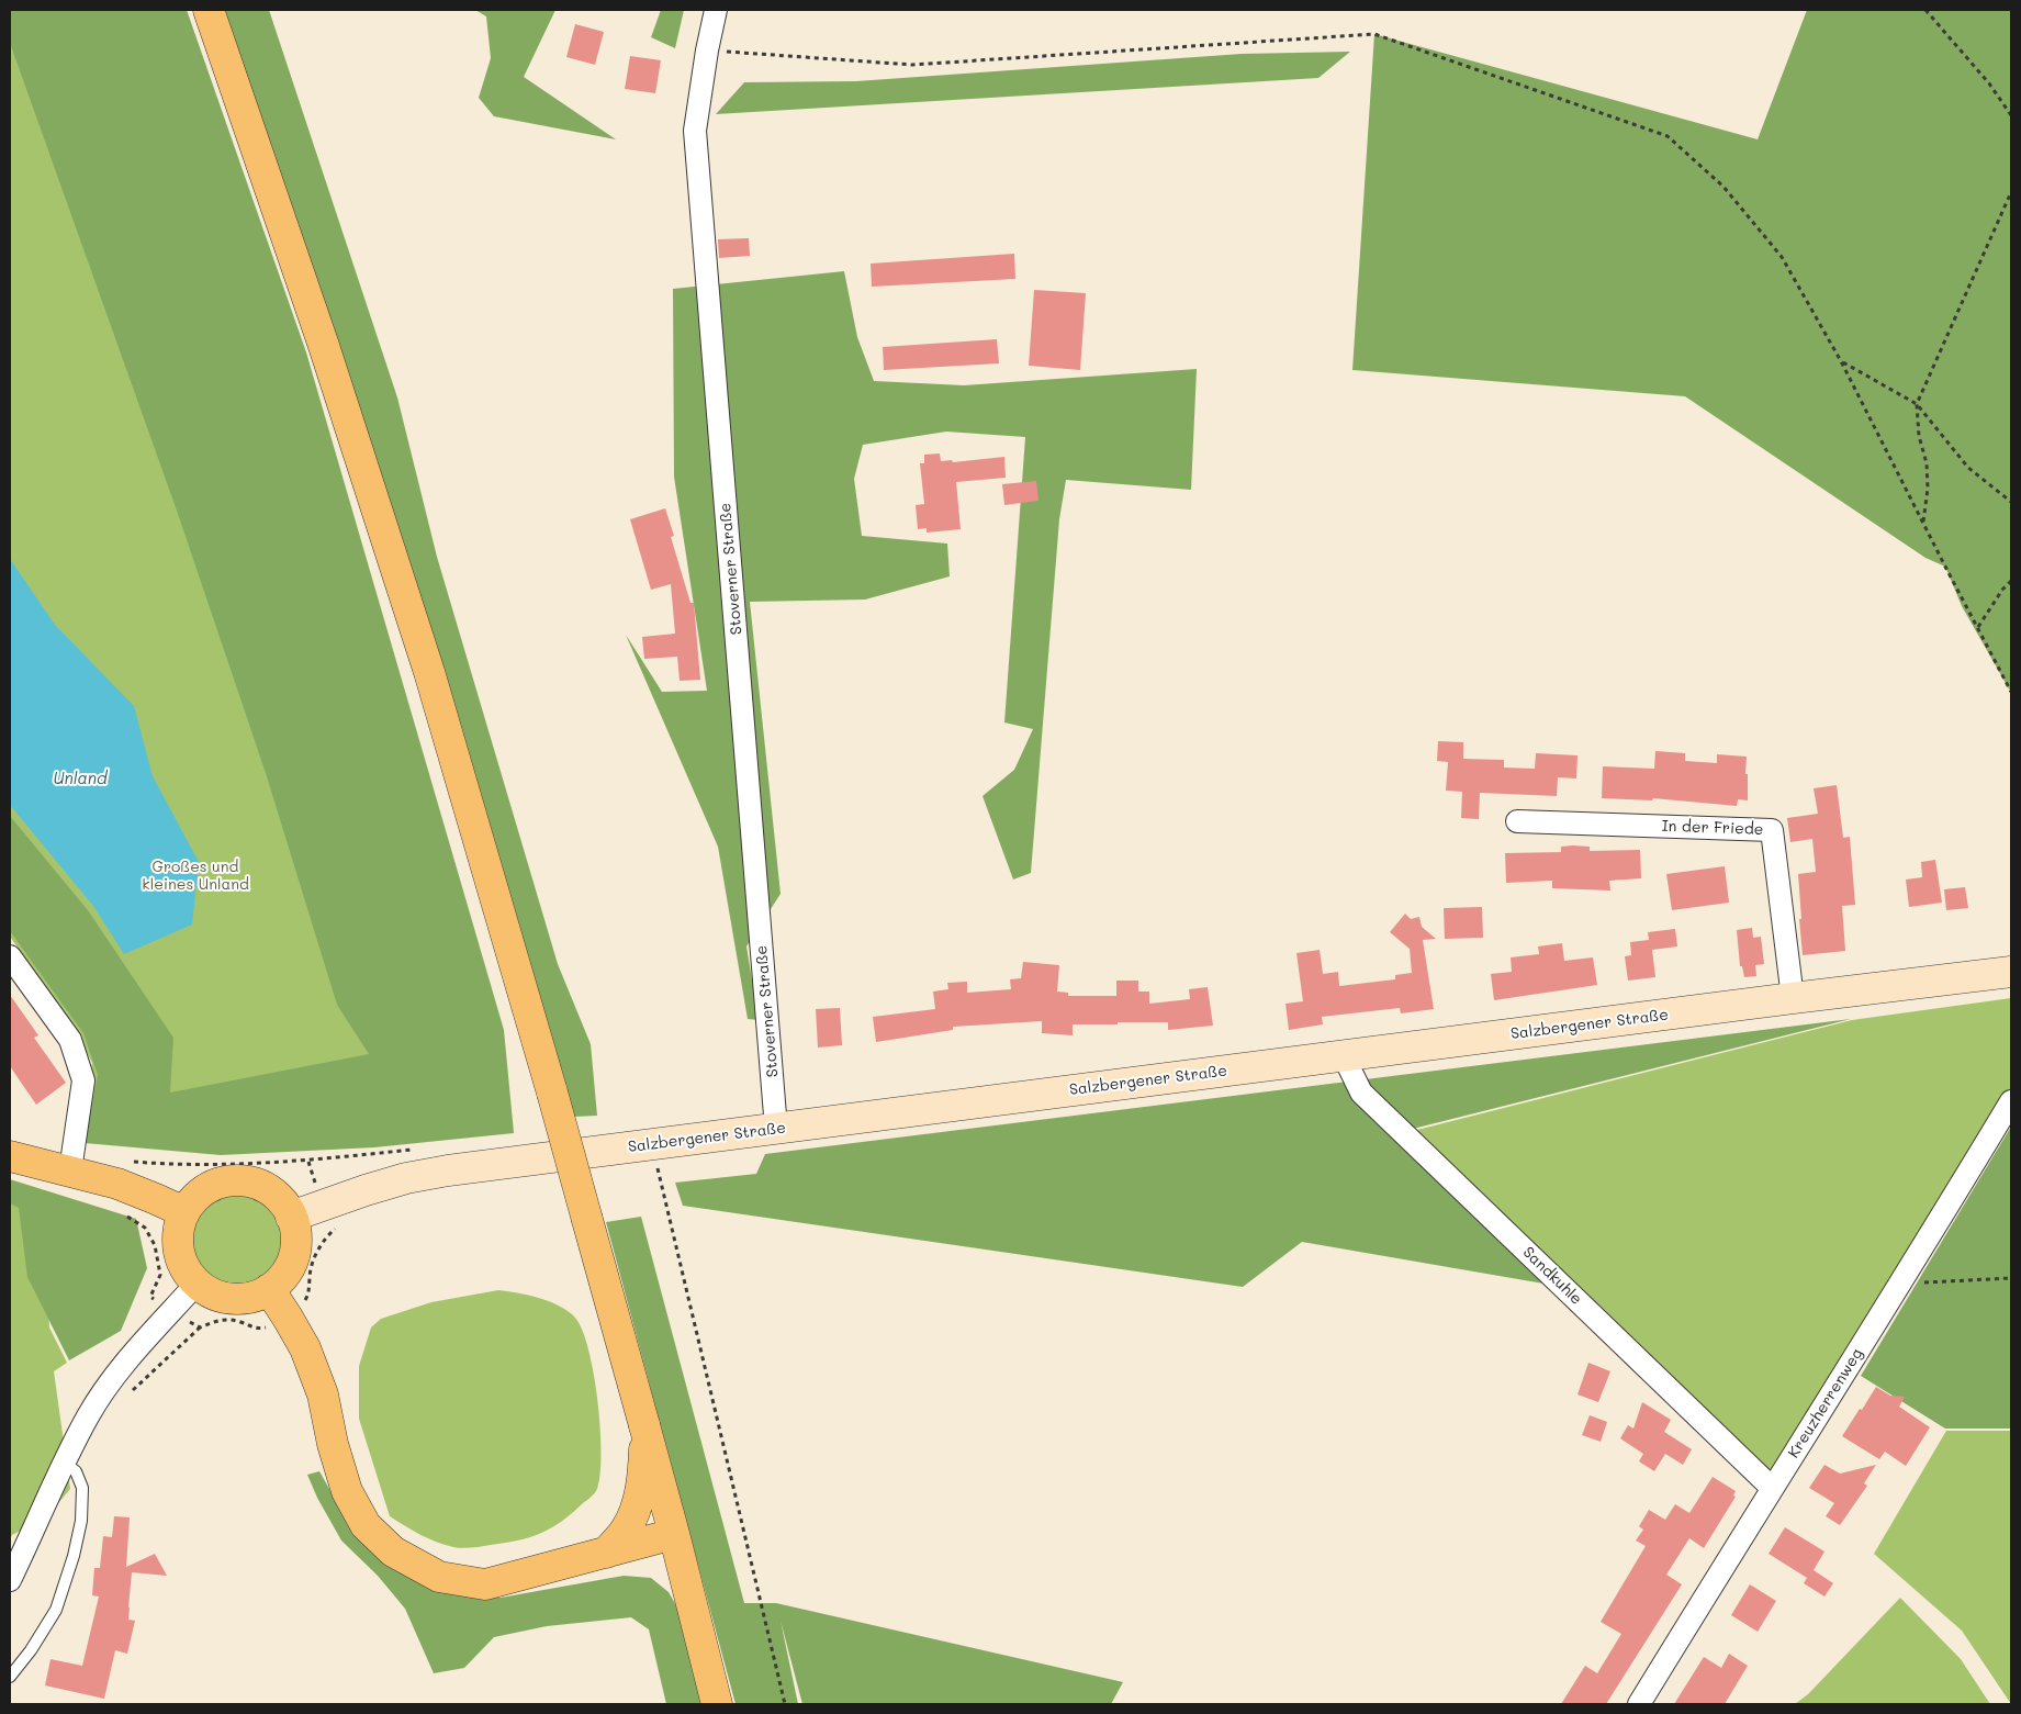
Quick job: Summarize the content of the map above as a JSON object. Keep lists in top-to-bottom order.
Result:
{
  "streets": {
    "main road": ["Salzbergener Straße"],
    "street": [
      "Stoverner Straße",
      "In der Friede",
      "Sandkuhle",
      "Kreuzherrenweg"
    ]
  },
  "crossings": [
    ["Stoverner Straße", "Salzbergener Straße"],
    ["In der Friede", "Salzbergener Straße"],
    ["Salzbergener Straße", "Sandkuhle"],
    ["Sandkuhle", "Kreuzherrenweg"]
  ],
  "water": ["Unland"],
  "parks": ["Großes und kleines Unland"]
}
